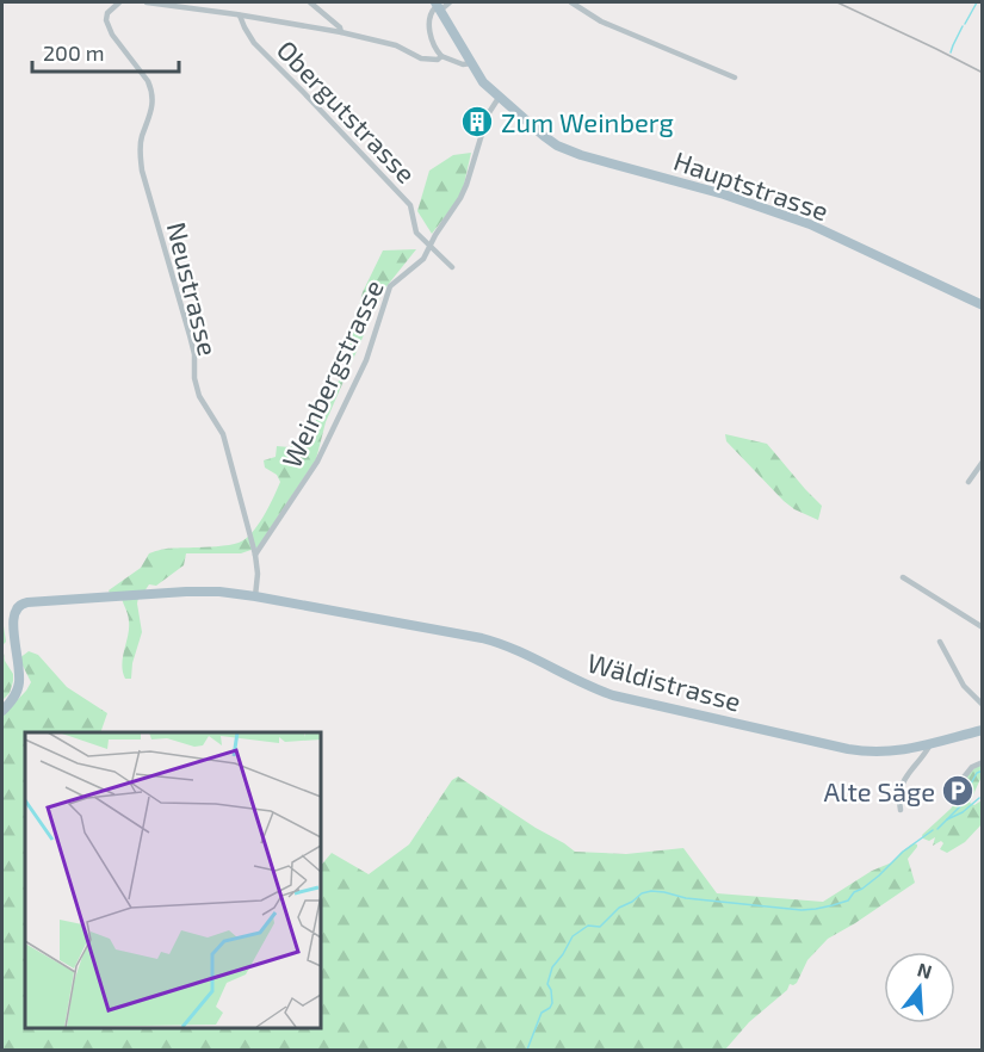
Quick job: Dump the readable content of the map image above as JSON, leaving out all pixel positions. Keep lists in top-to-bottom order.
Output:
{
  "streets": {
    "main road": ["Hauptstrasse", "Wäldistrasse"],
    "street": ["Obergutstrasse", "Neustrasse", "Weinbergstrasse"]
  },
  "crossings": [
    ["Obergutstrasse", "Weinbergstrasse"],
    ["Hauptstrasse", "Weinbergstrasse"],
    ["Neustrasse", "Weinbergstrasse"],
    ["Neustrasse", "Wäldistrasse"]
  ],
  "places": {
    "building": ["Zum Weinberg"],
    "parking": ["Alte Säge"]
  },
  "scale_bar": "200 m",
  "north": "top"
}
